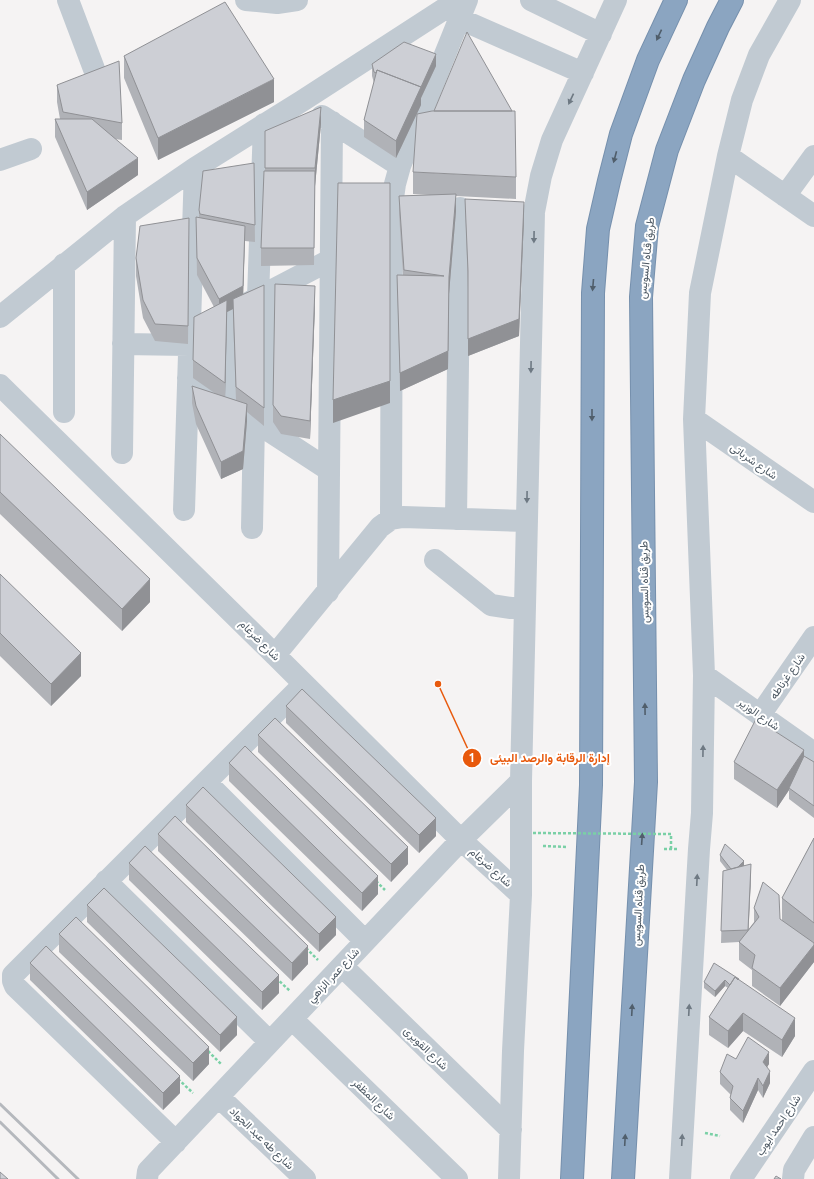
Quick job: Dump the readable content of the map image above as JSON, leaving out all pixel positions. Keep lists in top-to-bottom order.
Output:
{
  "streets": {
    "highway": ["طريق قناه السويس"],
    "street": [
      "شارع شرباتى",
      "شارع ضرغام",
      "شارع غرناطه",
      "شارع الوزير",
      "شارع عمر الزاهي",
      "شارع القويرى",
      "شارع المظفر",
      "شارع احمد ايوب",
      "شارع طه عبد الجواد"
    ]
  },
  "crossings": [
    ["شارع ضرغام", "شارع عمر الزاهي"],
    ["شارع غرناطه", "شارع الوزير"],
    ["شارع عمر الزاهي", "شارع القويرى"],
    ["شارع عمر الزاهي", "شارع المظفر"],
    ["شارع عمر الزاهي", "شارع طه عبد الجواد"]
  ],
  "places": ["إدارة الرقابة والرصد البيئى"]
}
